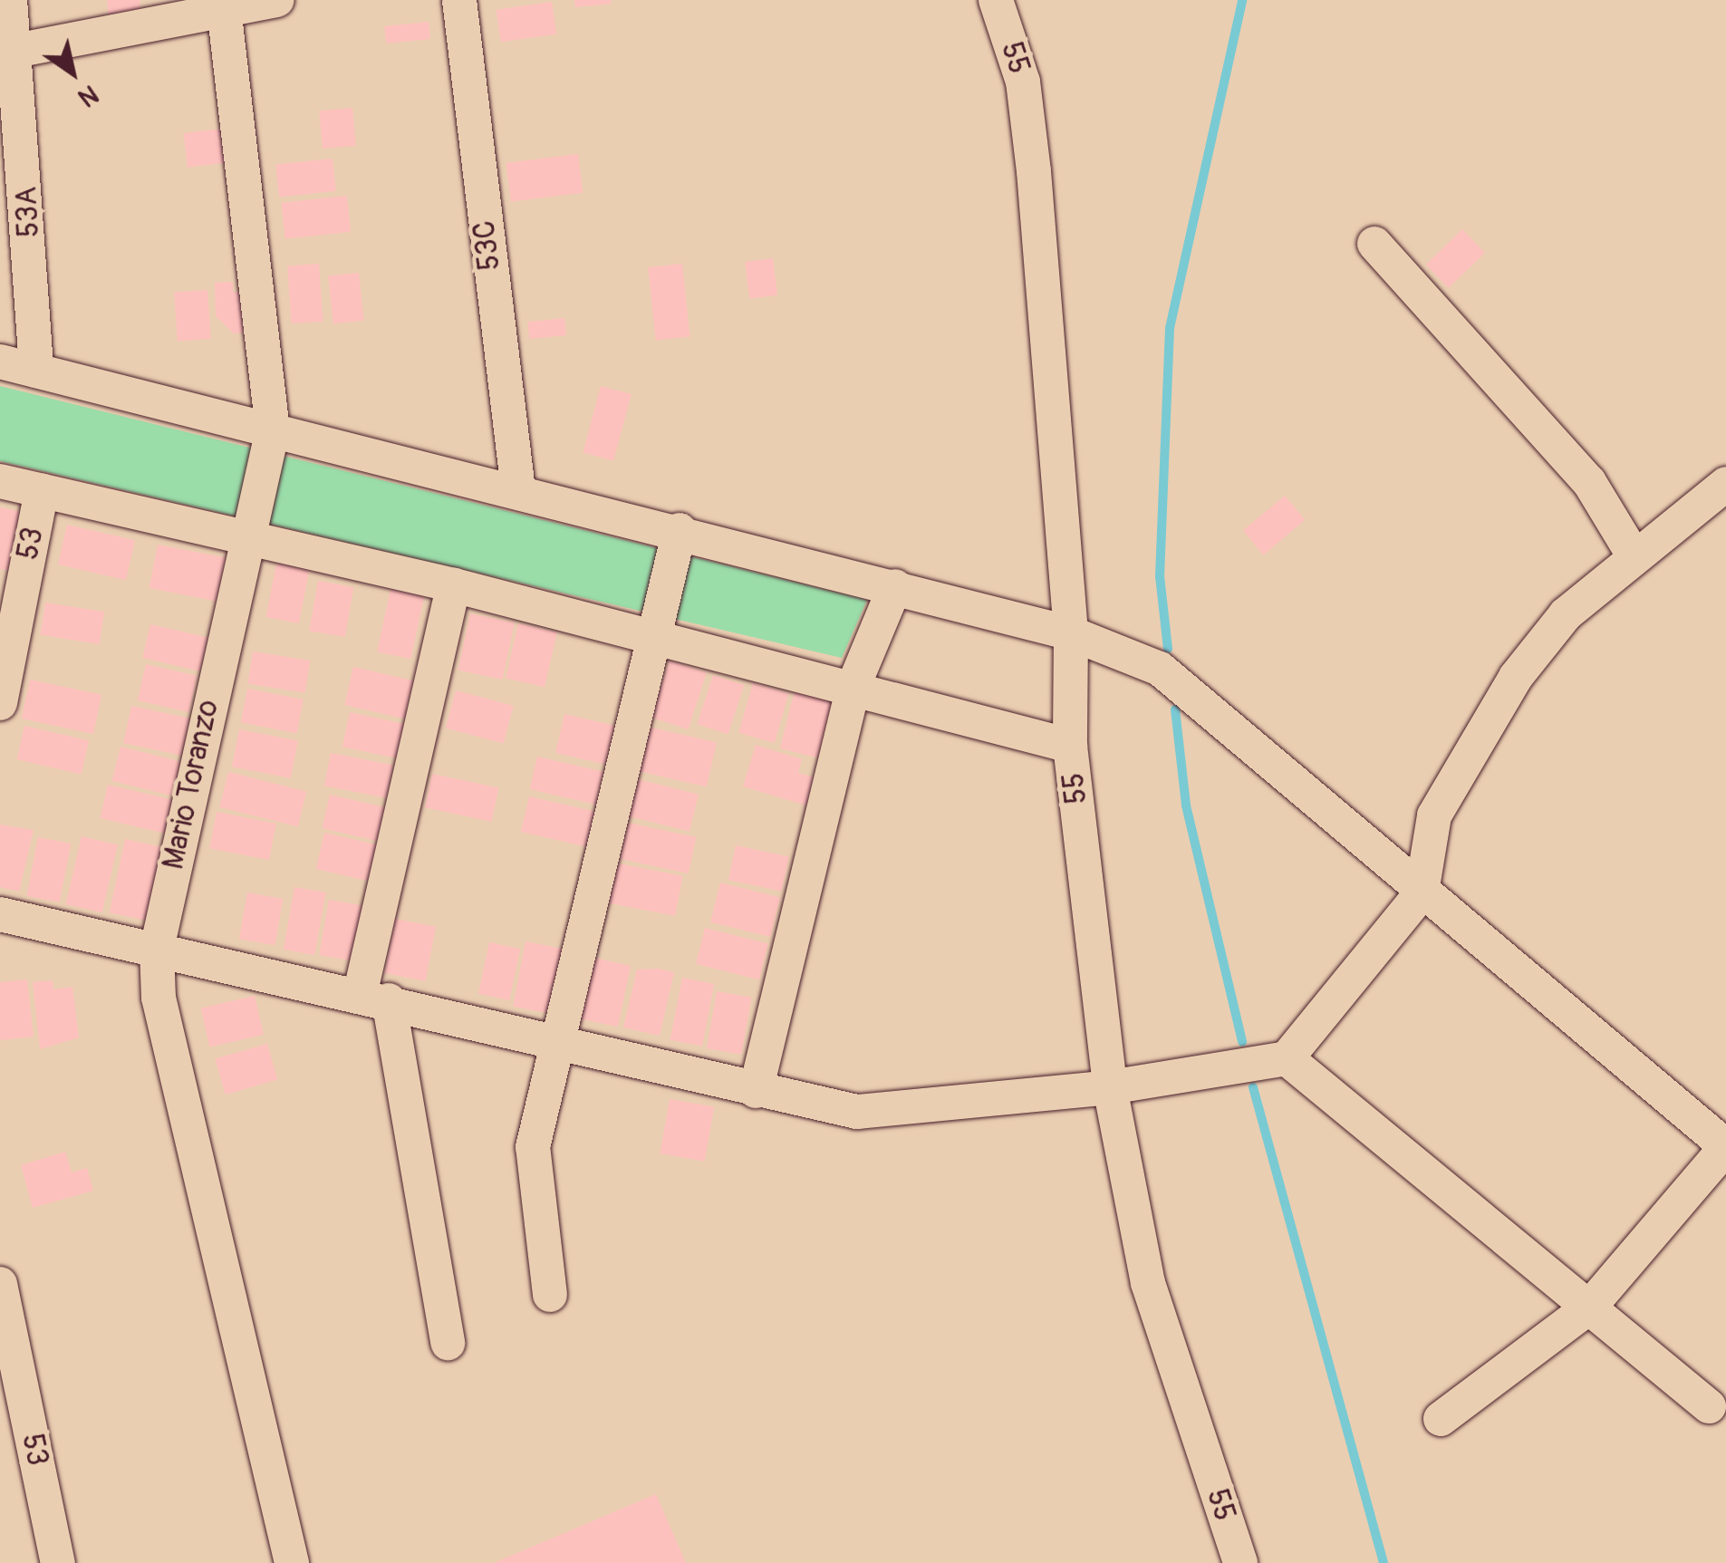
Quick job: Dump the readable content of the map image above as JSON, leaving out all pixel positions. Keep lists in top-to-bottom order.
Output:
{
  "streets": {
    "street": [
      "55",
      "53A",
      "53C",
      "53",
      "Mario Toranzo"
    ]
  },
  "north": "bottom right"
}
